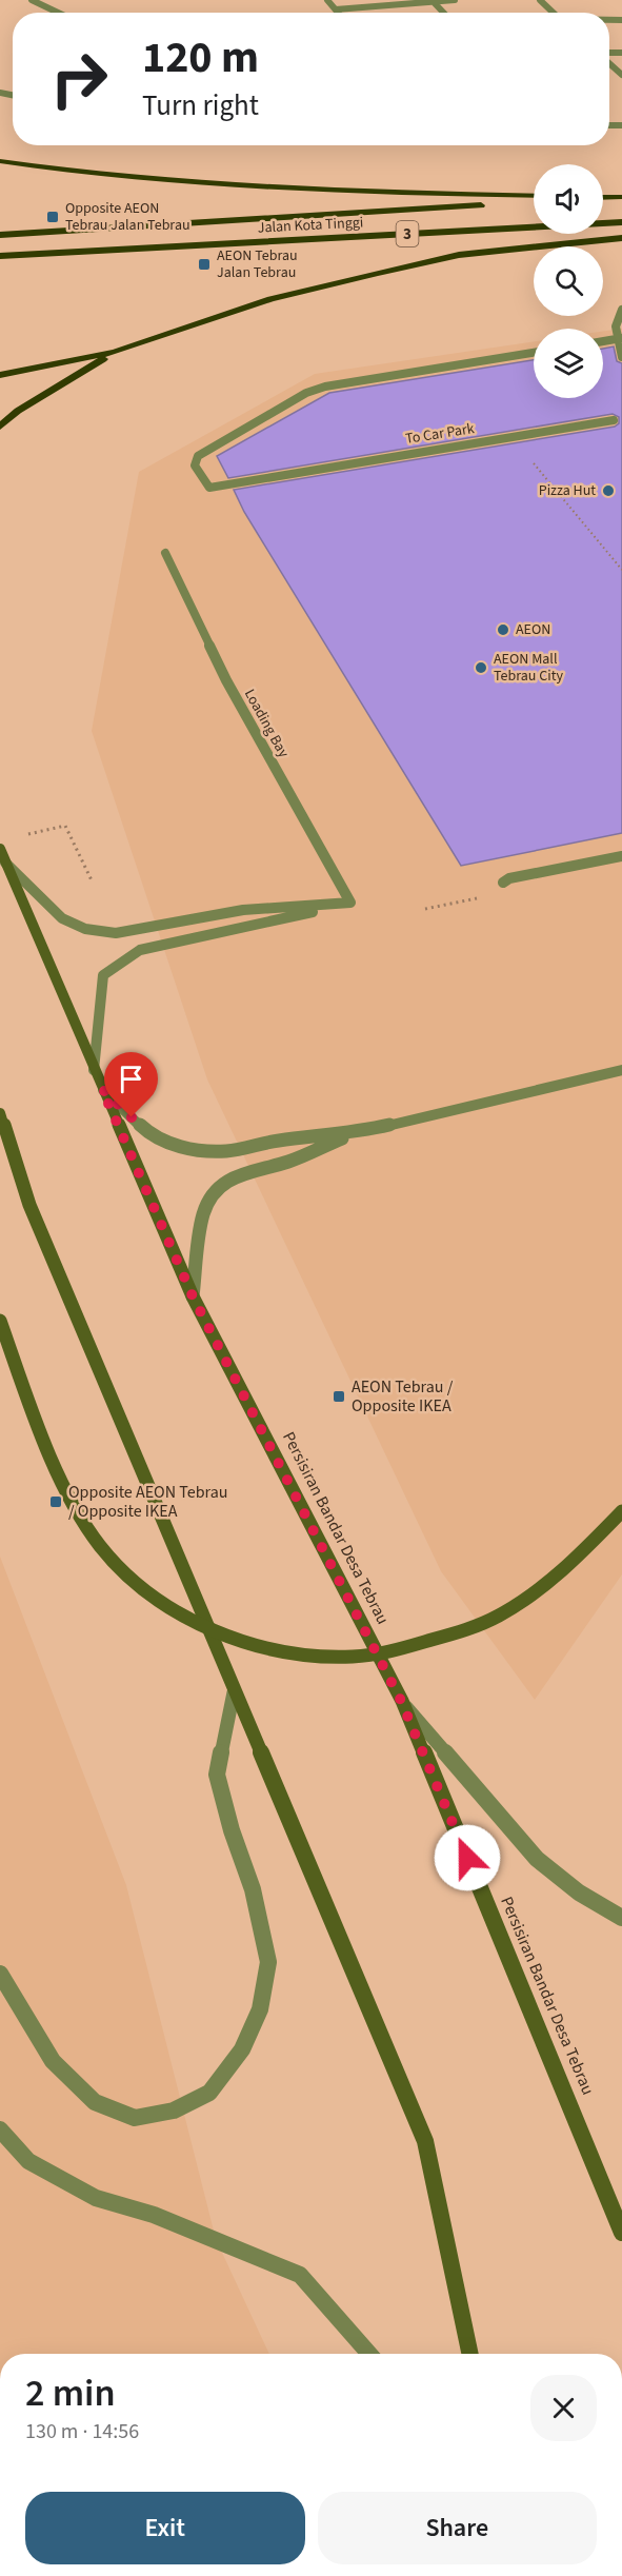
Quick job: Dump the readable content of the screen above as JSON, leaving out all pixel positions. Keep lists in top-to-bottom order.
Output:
{
  "streets": {
    "highway": ["Jalan Kota Tinggi", "3"],
    "main road": ["Persisiran Bandar Desa Tebrau"],
    "street": ["To Car Park", "Loading Bay"]
  },
  "places": {
    "transit": [
      "Opposite AEON Tebrau Jalan Tebrau",
      "AEON Tebrau Jalan Tebrau",
      "AEON Tebrau / Opposite IKEA",
      "Opposite AEON Tebrau / Opposite IKEA"
    ],
    "other": ["Pizza Hut", "AEON", "AEON Mall Tebrau City"]
  },
  "page": {
    "turn": ["120 m", "Turn right"],
    "heading": ["2 min", "130 m · 14:56"],
    "buttons": ["Exit", "Share"]
  }
}
